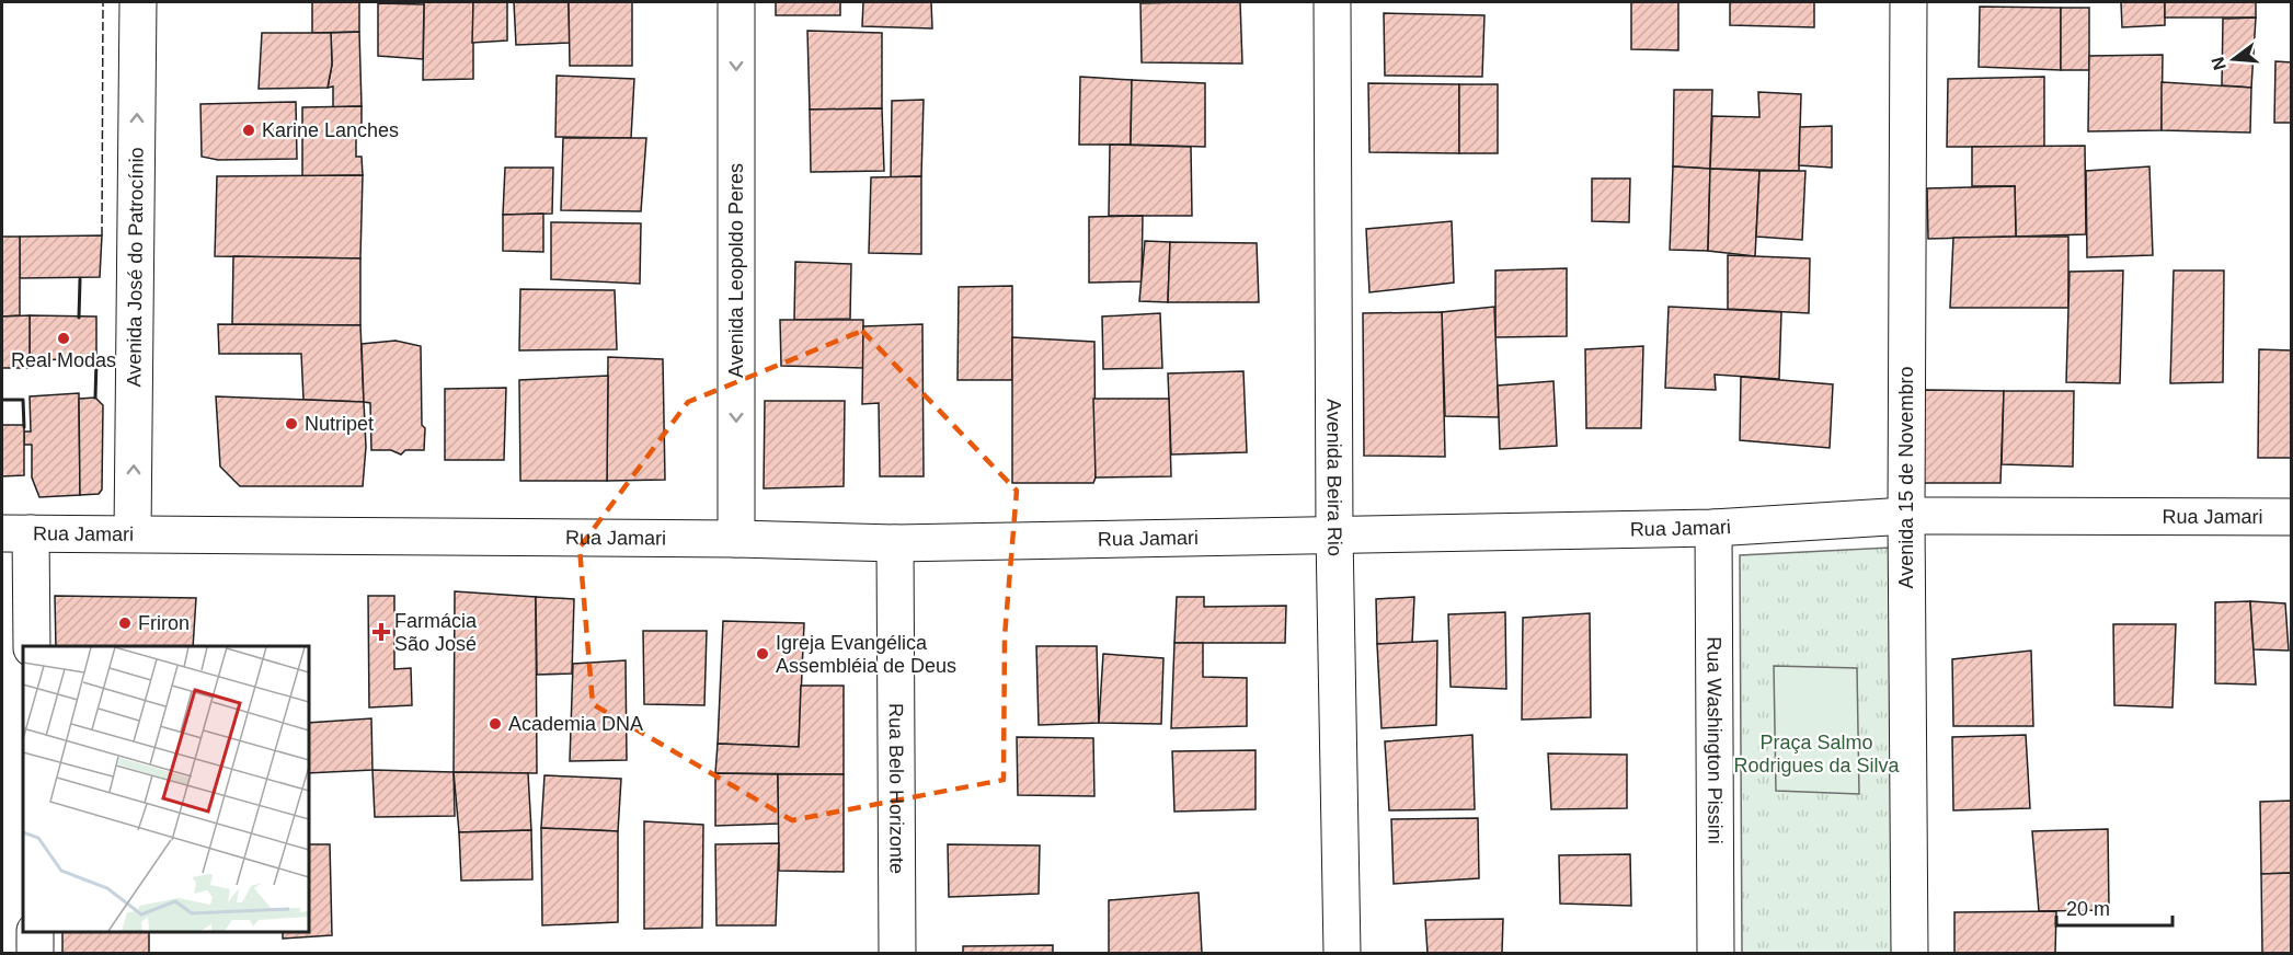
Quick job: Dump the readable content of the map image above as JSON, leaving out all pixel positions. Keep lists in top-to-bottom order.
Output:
{
  "streets": {
    "street": [
      "Avenida José do Patrocínio",
      "Avenida Leopoldo Peres",
      "Avenida Beira Rio",
      "Avenida 15 de Novembro",
      "Rua Jamari",
      "Rua Washington Pissini",
      "Rua Belo Horizonte"
    ]
  },
  "crossings": [
    ["Avenida José do Patrocínio", "Rua Jamari"],
    ["Avenida Leopoldo Peres", "Rua Jamari"],
    ["Avenida Beira Rio", "Rua Jamari"],
    ["Avenida 15 de Novembro", "Rua Jamari"],
    ["Rua Jamari", "Rua Washington Pissini"],
    ["Rua Jamari", "Rua Belo Horizonte"]
  ],
  "one_way": ["Avenida José do Patrocínio", "Avenida Leopoldo Peres"],
  "parks": ["Praça Salmo Rodrigues da Silva"],
  "places": {
    "other": [
      "Karine Lanches",
      "Real Modas",
      "Nutripet",
      "Friron",
      "Igreja Evangélica Assembléia de Deus",
      "Academia DNA"
    ],
    "health": ["Farmácia São José"]
  },
  "scale_bar": "20 m",
  "north": "left"
}
